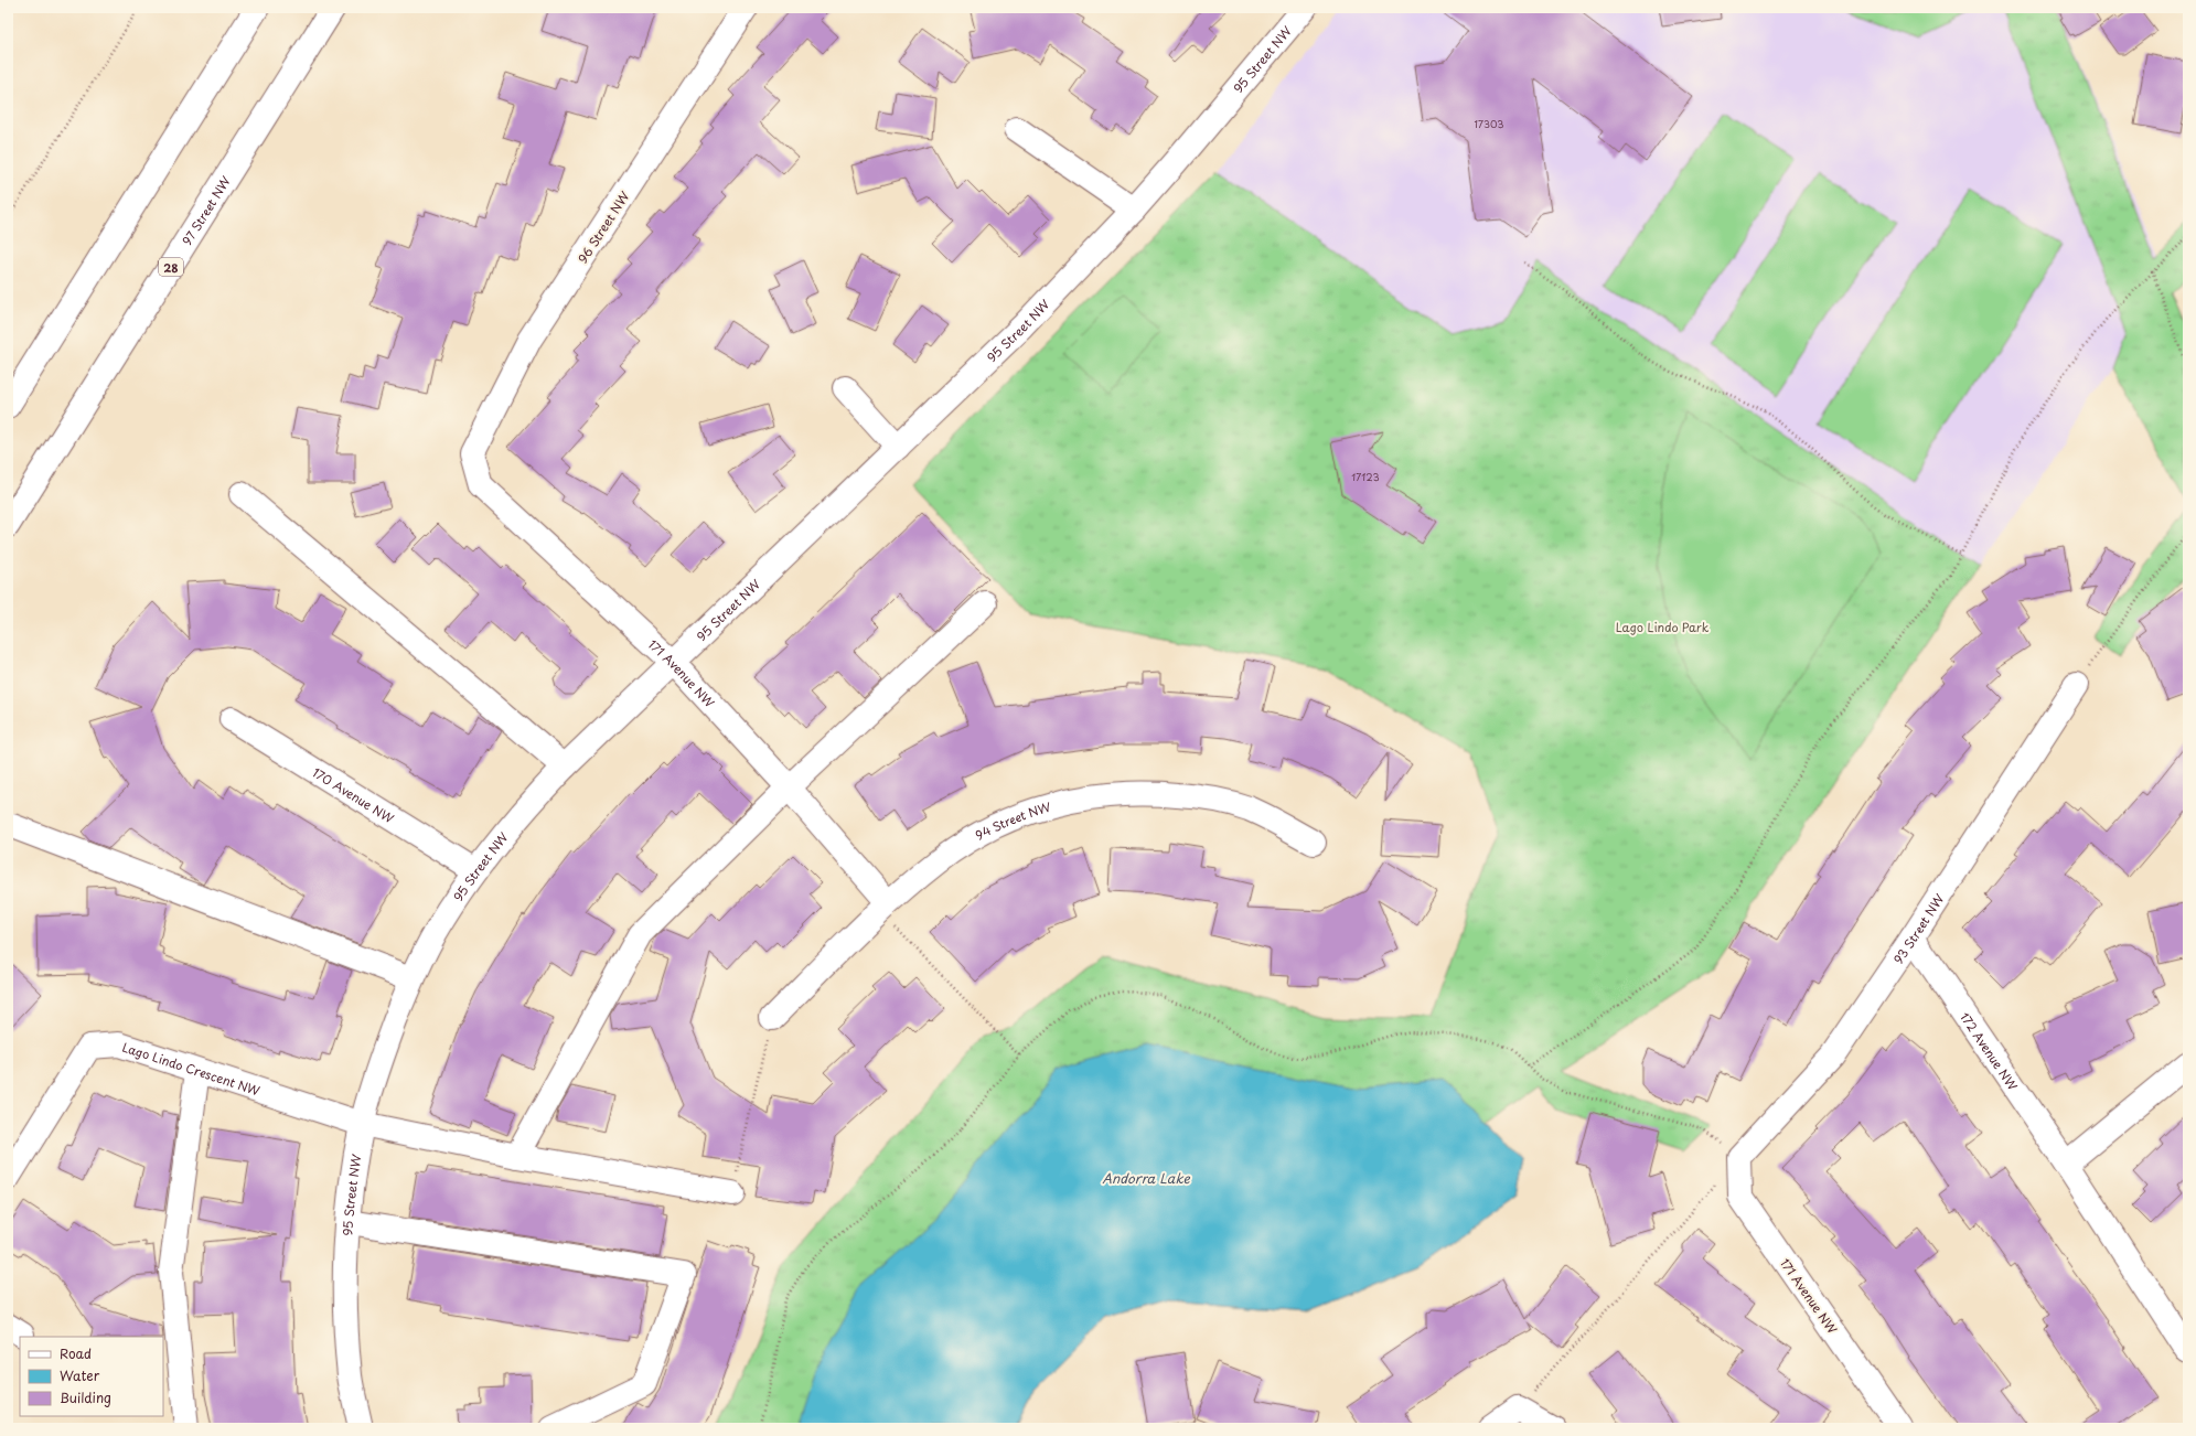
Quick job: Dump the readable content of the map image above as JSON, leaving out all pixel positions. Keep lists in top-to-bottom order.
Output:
{
  "streets": {
    "street": [
      "95 Street NW",
      "97 Street NW",
      "96 Street NW",
      "28",
      "171 Avenue NW",
      "170 Avenue NW",
      "94 Street NW",
      "93 Street NW",
      "172 Avenue NW",
      "Lago Lindo Crescent NW"
    ]
  },
  "crossings": [
    ["95 Street NW", "171 Avenue NW"],
    ["95 Street NW", "170 Avenue NW"],
    ["95 Street NW", "Lago Lindo Crescent NW"],
    ["96 Street NW", "171 Avenue NW"],
    ["171 Avenue NW", "94 Street NW"],
    ["171 Avenue NW", "93 Street NW"],
    ["93 Street NW", "172 Avenue NW"]
  ],
  "water": ["Andorra Lake"],
  "parks": ["Lago Lindo Park"],
  "house_numbers": ["17303", "17123"],
  "legend": ["Road", "Water", "Building"]
}
